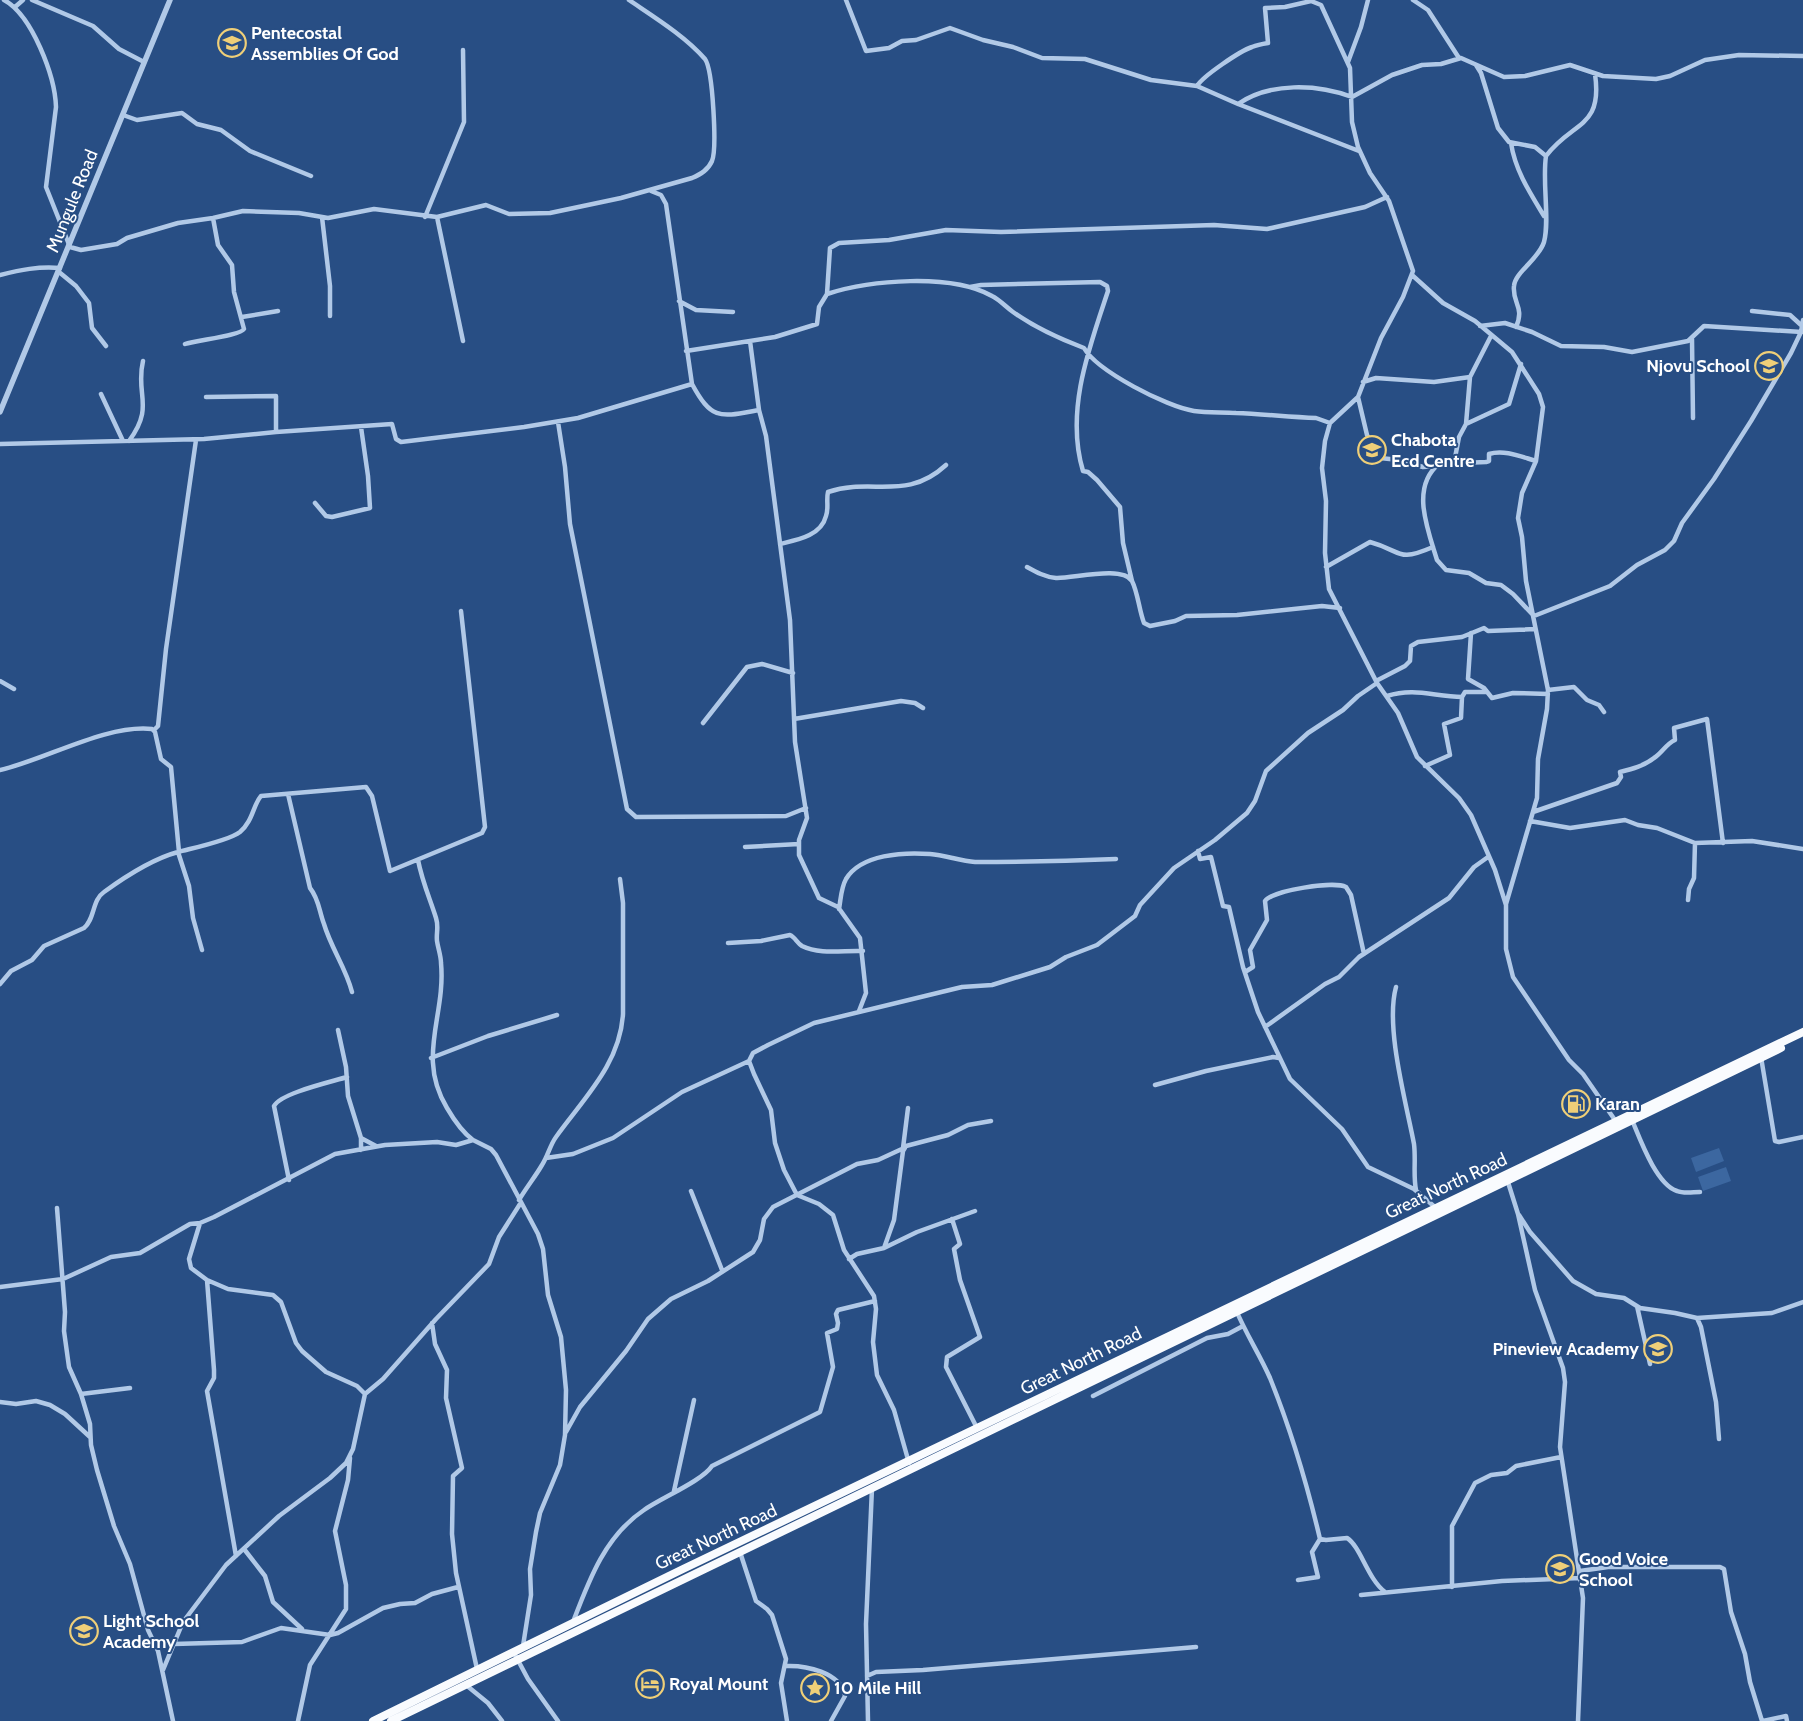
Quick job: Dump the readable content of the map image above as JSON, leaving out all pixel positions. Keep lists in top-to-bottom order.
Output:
{
  "streets": {
    "highway": ["Great North Road"],
    "street": ["Mungule Road"]
  },
  "places": {
    "school or university": [
      "Pentecostal Assemblies Of God",
      "Njovu School",
      "Chabota Ecd Centre",
      "Pineview Academy",
      "Good Voice School",
      "Light School Academy"
    ],
    "fuel station": ["Karan"],
    "hotel": ["Royal Mount"],
    "place": ["10 Mile Hill"]
  }
}
